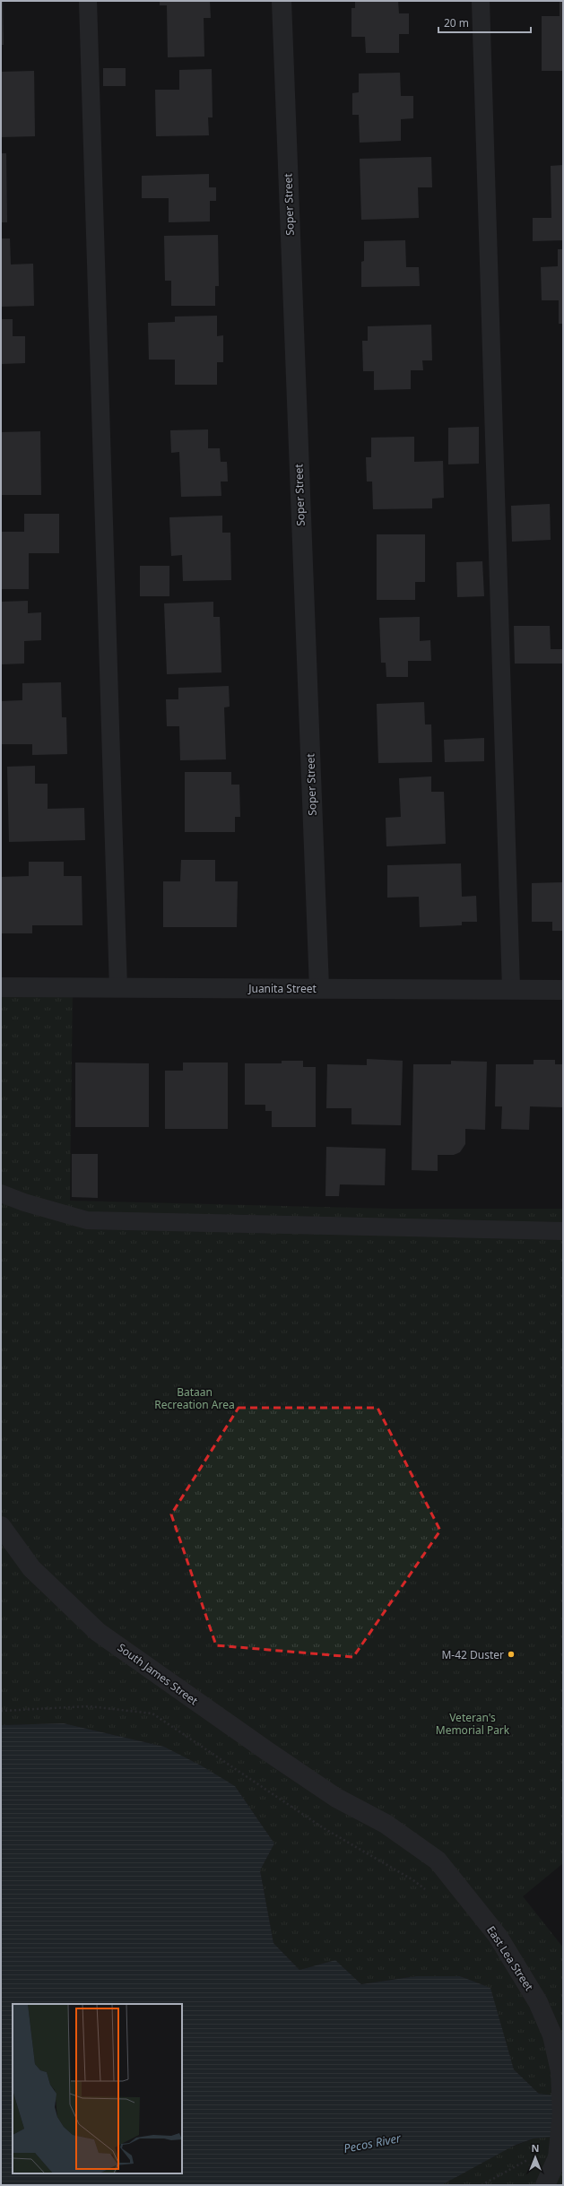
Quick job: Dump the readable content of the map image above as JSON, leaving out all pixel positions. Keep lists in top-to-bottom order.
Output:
{
  "streets": {
    "street": [
      "Soper Street",
      "Juanita Street",
      "South James Street",
      "East Lea Street"
    ]
  },
  "crossings": [
    ["Soper Street", "Juanita Street"],
    ["South James Street", "East Lea Street"]
  ],
  "water": ["Pecos River"],
  "parks": ["Bataan Recreation Area", "Veteran's Memorial Park"],
  "places": ["M-42 Duster"],
  "scale_bar": "20 m",
  "north": "top"
}
